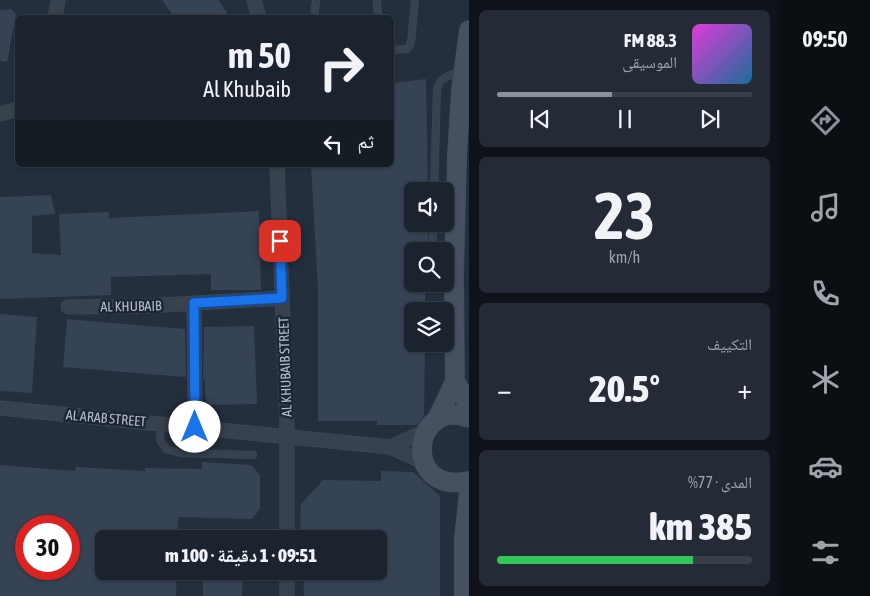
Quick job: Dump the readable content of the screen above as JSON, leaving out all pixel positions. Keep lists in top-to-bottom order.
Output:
{
  "streets": {
    "street": ["AL KHUBAIB", "AL KHUBAIB STREET", "AL ARAB STREET"]
  },
  "crossings": [
    ["AL KHUBAIB", "AL KHUBAIB STREET"],
    ["AL KHUBAIB STREET", "AL ARAB STREET"]
  ],
  "page": {
    "tabs": "09:50",
    "turn": ["50 m", "Al Khubaib"],
    "song": ["88.3 FM", "الموسيقى"],
    "then": "ثم",
    "tile": [
      ["23", "km/h"],
      "التكييف",
      ["المدى · 77%", "385 km"]
    ],
    "heat": ["−", "20.5°", "+"],
    "limit": "30",
    "trip": "09:51 · 1 دقيقة · 100 m"
  }
}
